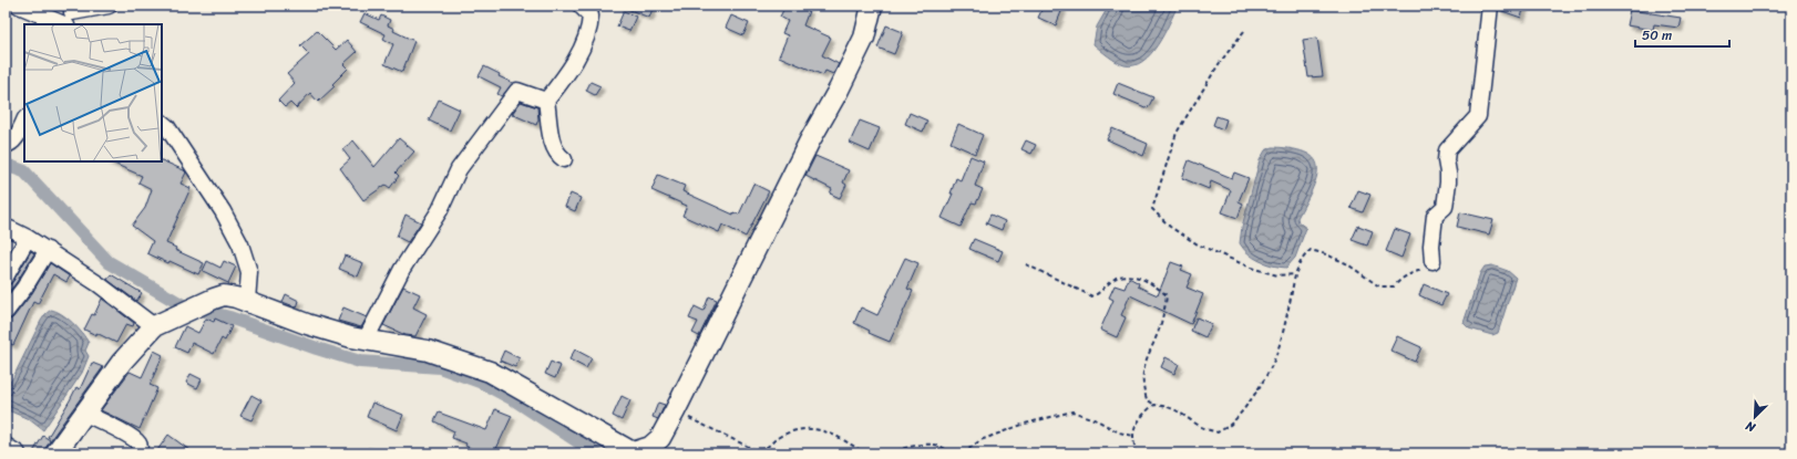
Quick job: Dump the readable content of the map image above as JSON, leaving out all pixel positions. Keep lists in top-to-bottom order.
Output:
{
  "scale_bar": "50 m",
  "north": "bottom left"
}
